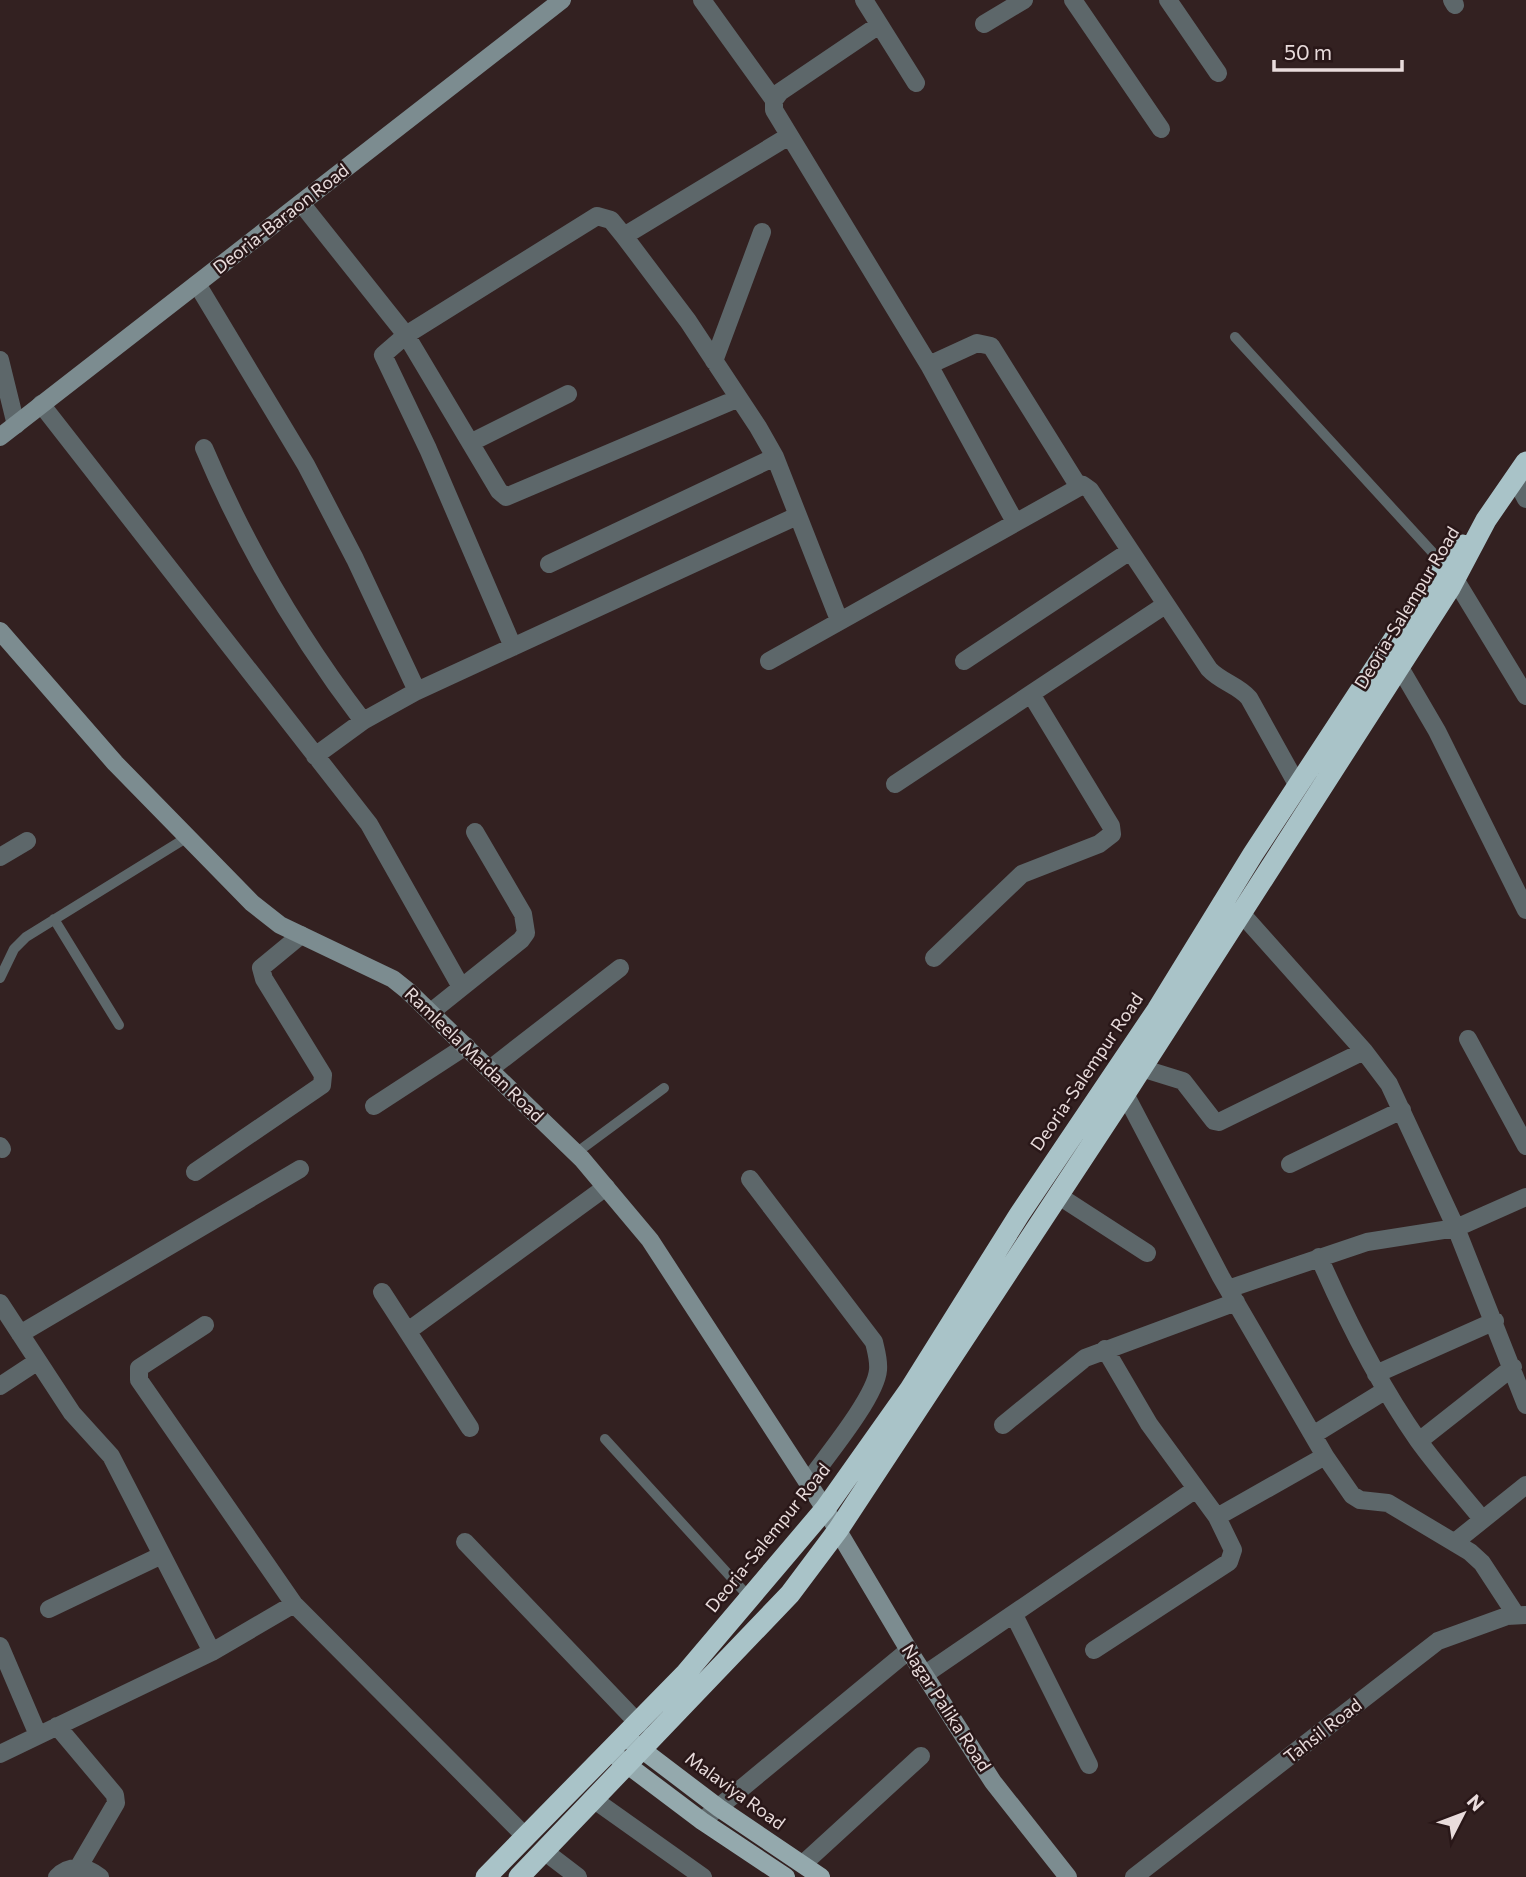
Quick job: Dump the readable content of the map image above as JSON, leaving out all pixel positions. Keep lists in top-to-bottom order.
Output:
{
  "streets": {
    "highway": ["Deoria-Salempur Road"],
    "main road": ["Malaviya Road"],
    "street": [
      "Deoria-Baraon Road",
      "Ramleela Maidan Road",
      "Nagar Palika Road",
      "Tahsil Road"
    ]
  },
  "crossings": [
    ["Deoria-Salempur Road", "Ramleela Maidan Road"],
    ["Deoria-Salempur Road", "Nagar Palika Road"],
    ["Deoria-Salempur Road", "Malaviya Road"],
    ["Ramleela Maidan Road", "Nagar Palika Road"]
  ],
  "scale_bar": "50 m",
  "north": "top right"
}
